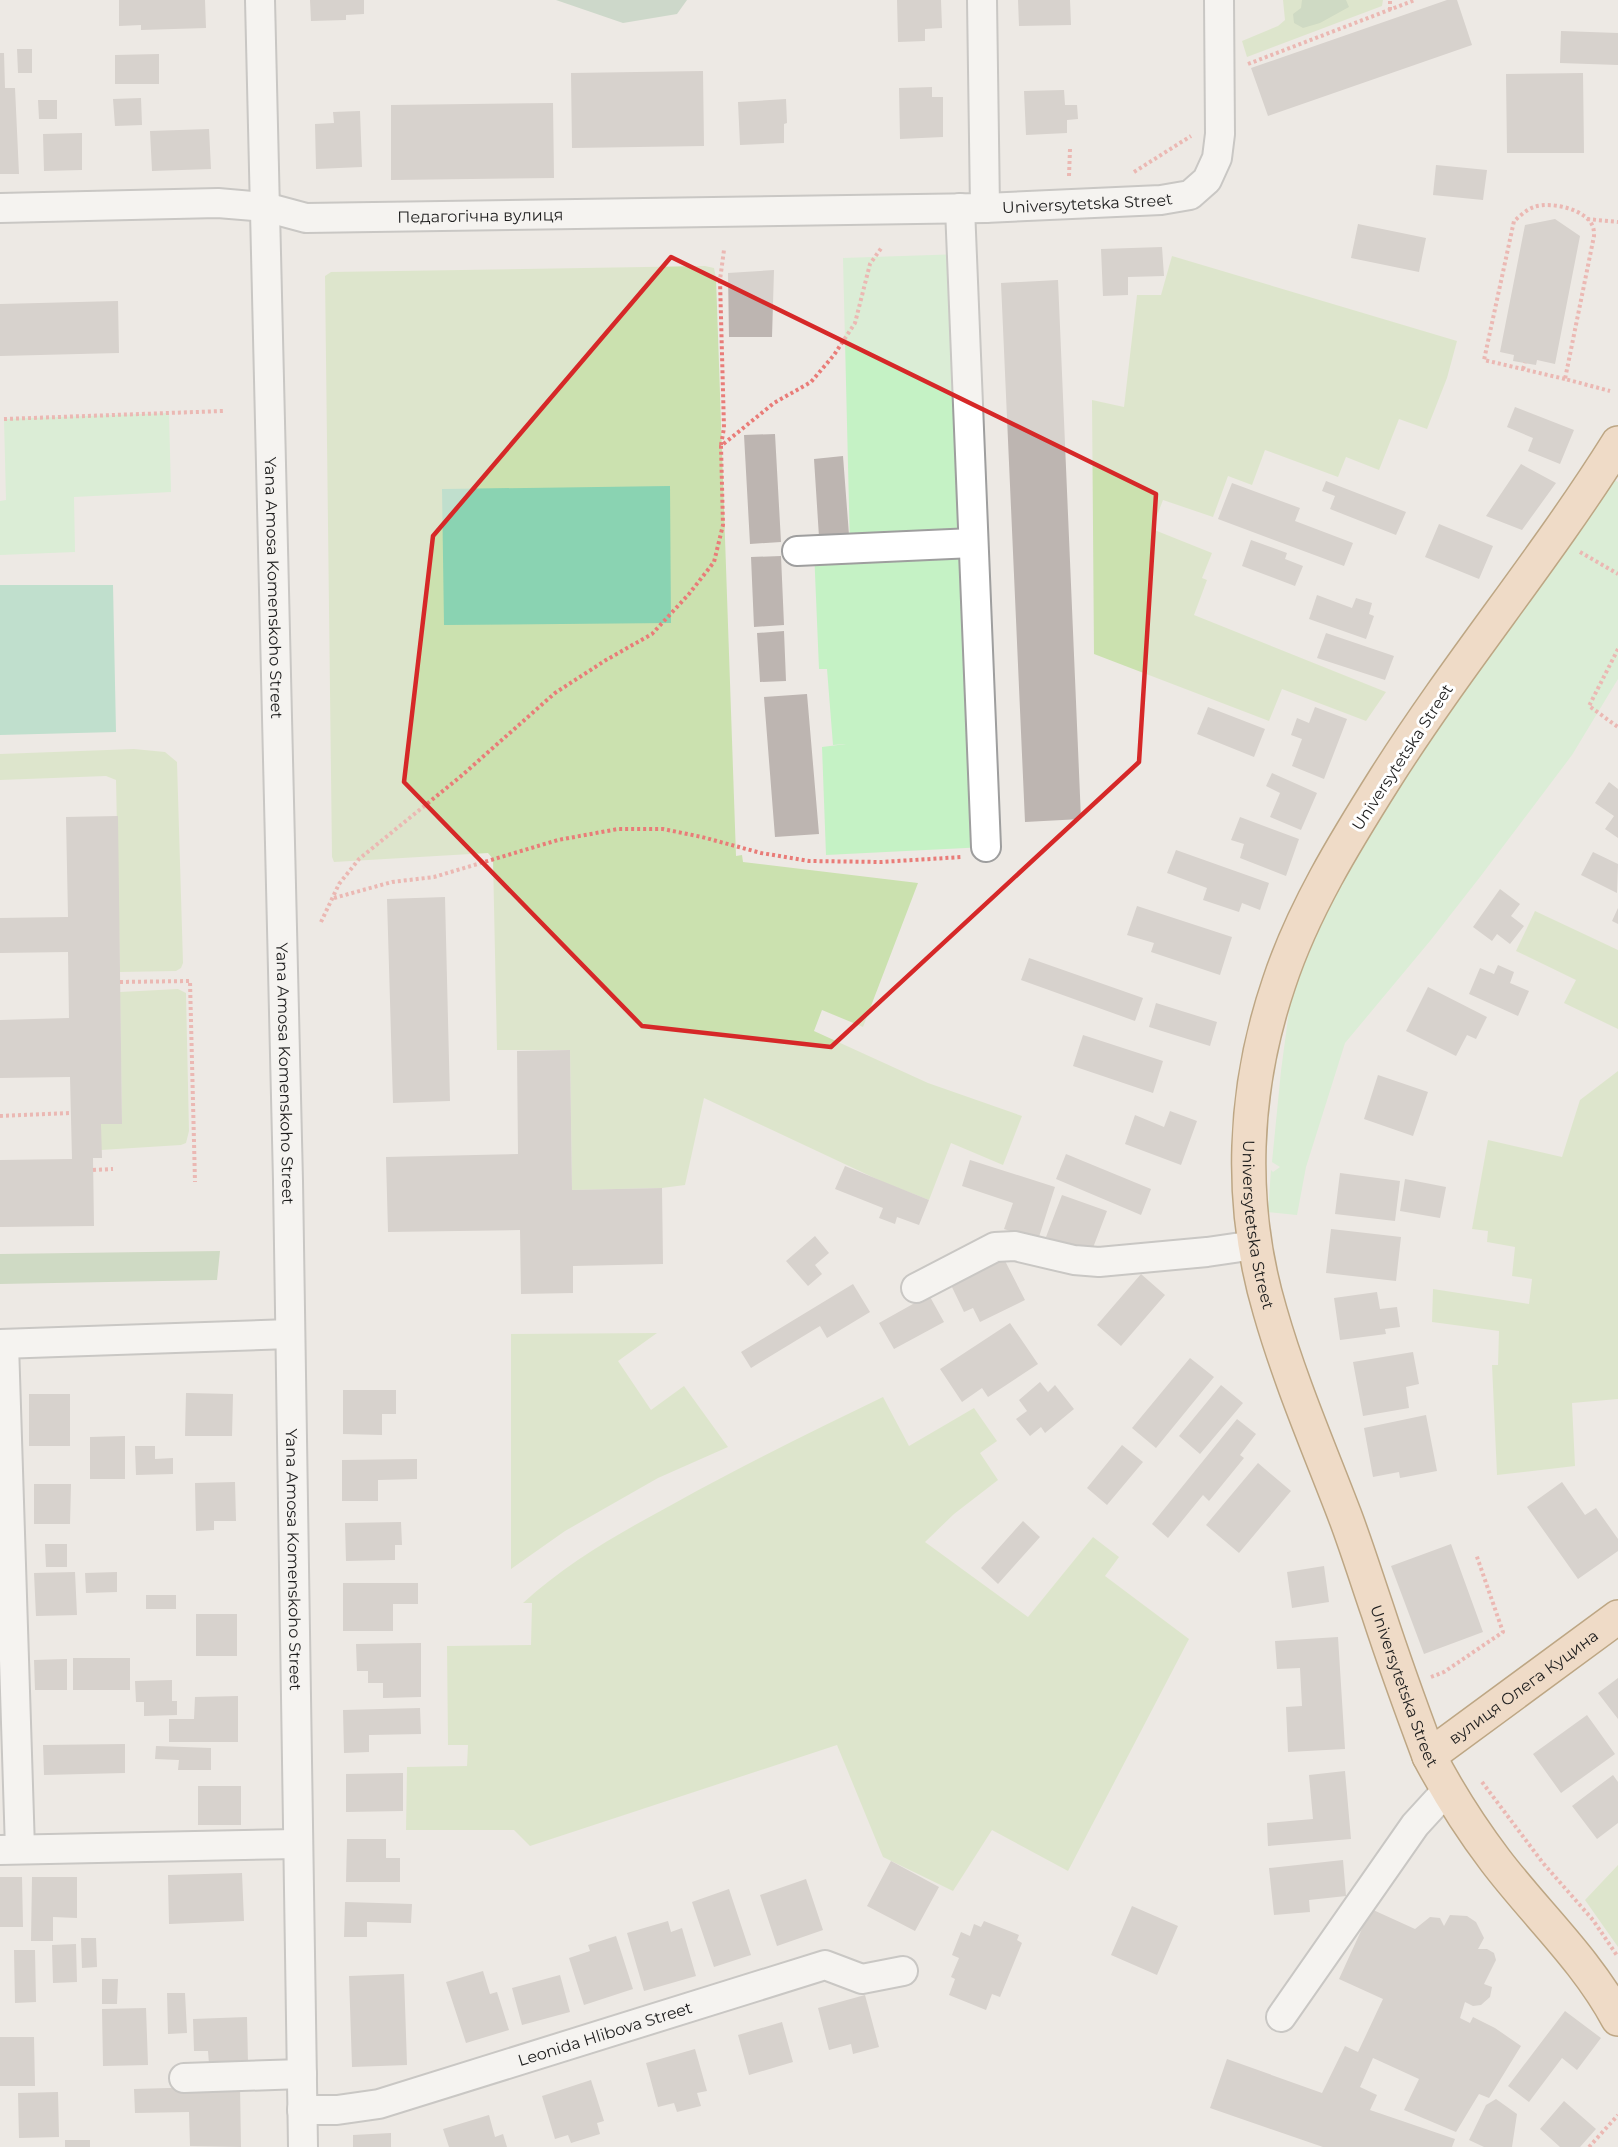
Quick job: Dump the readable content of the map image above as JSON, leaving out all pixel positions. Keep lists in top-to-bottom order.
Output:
{
  "streets": {
    "main road": ["Universytetska Street", "вулиця Олега Куцина"],
    "street": ["Педагогічна вулиця", "Yana Amosa Komenskoho Street", "Leonida Hlibova Street"]
  },
  "crossings": [
    ["Universytetska Street", "Педагогічна вулиця"],
    ["Universytetska Street", "вулиця Олега Куцина"],
    ["Педагогічна вулиця", "Yana Amosa Komenskoho Street"],
    ["Yana Amosa Komenskoho Street", "Leonida Hlibova Street"]
  ]
}
